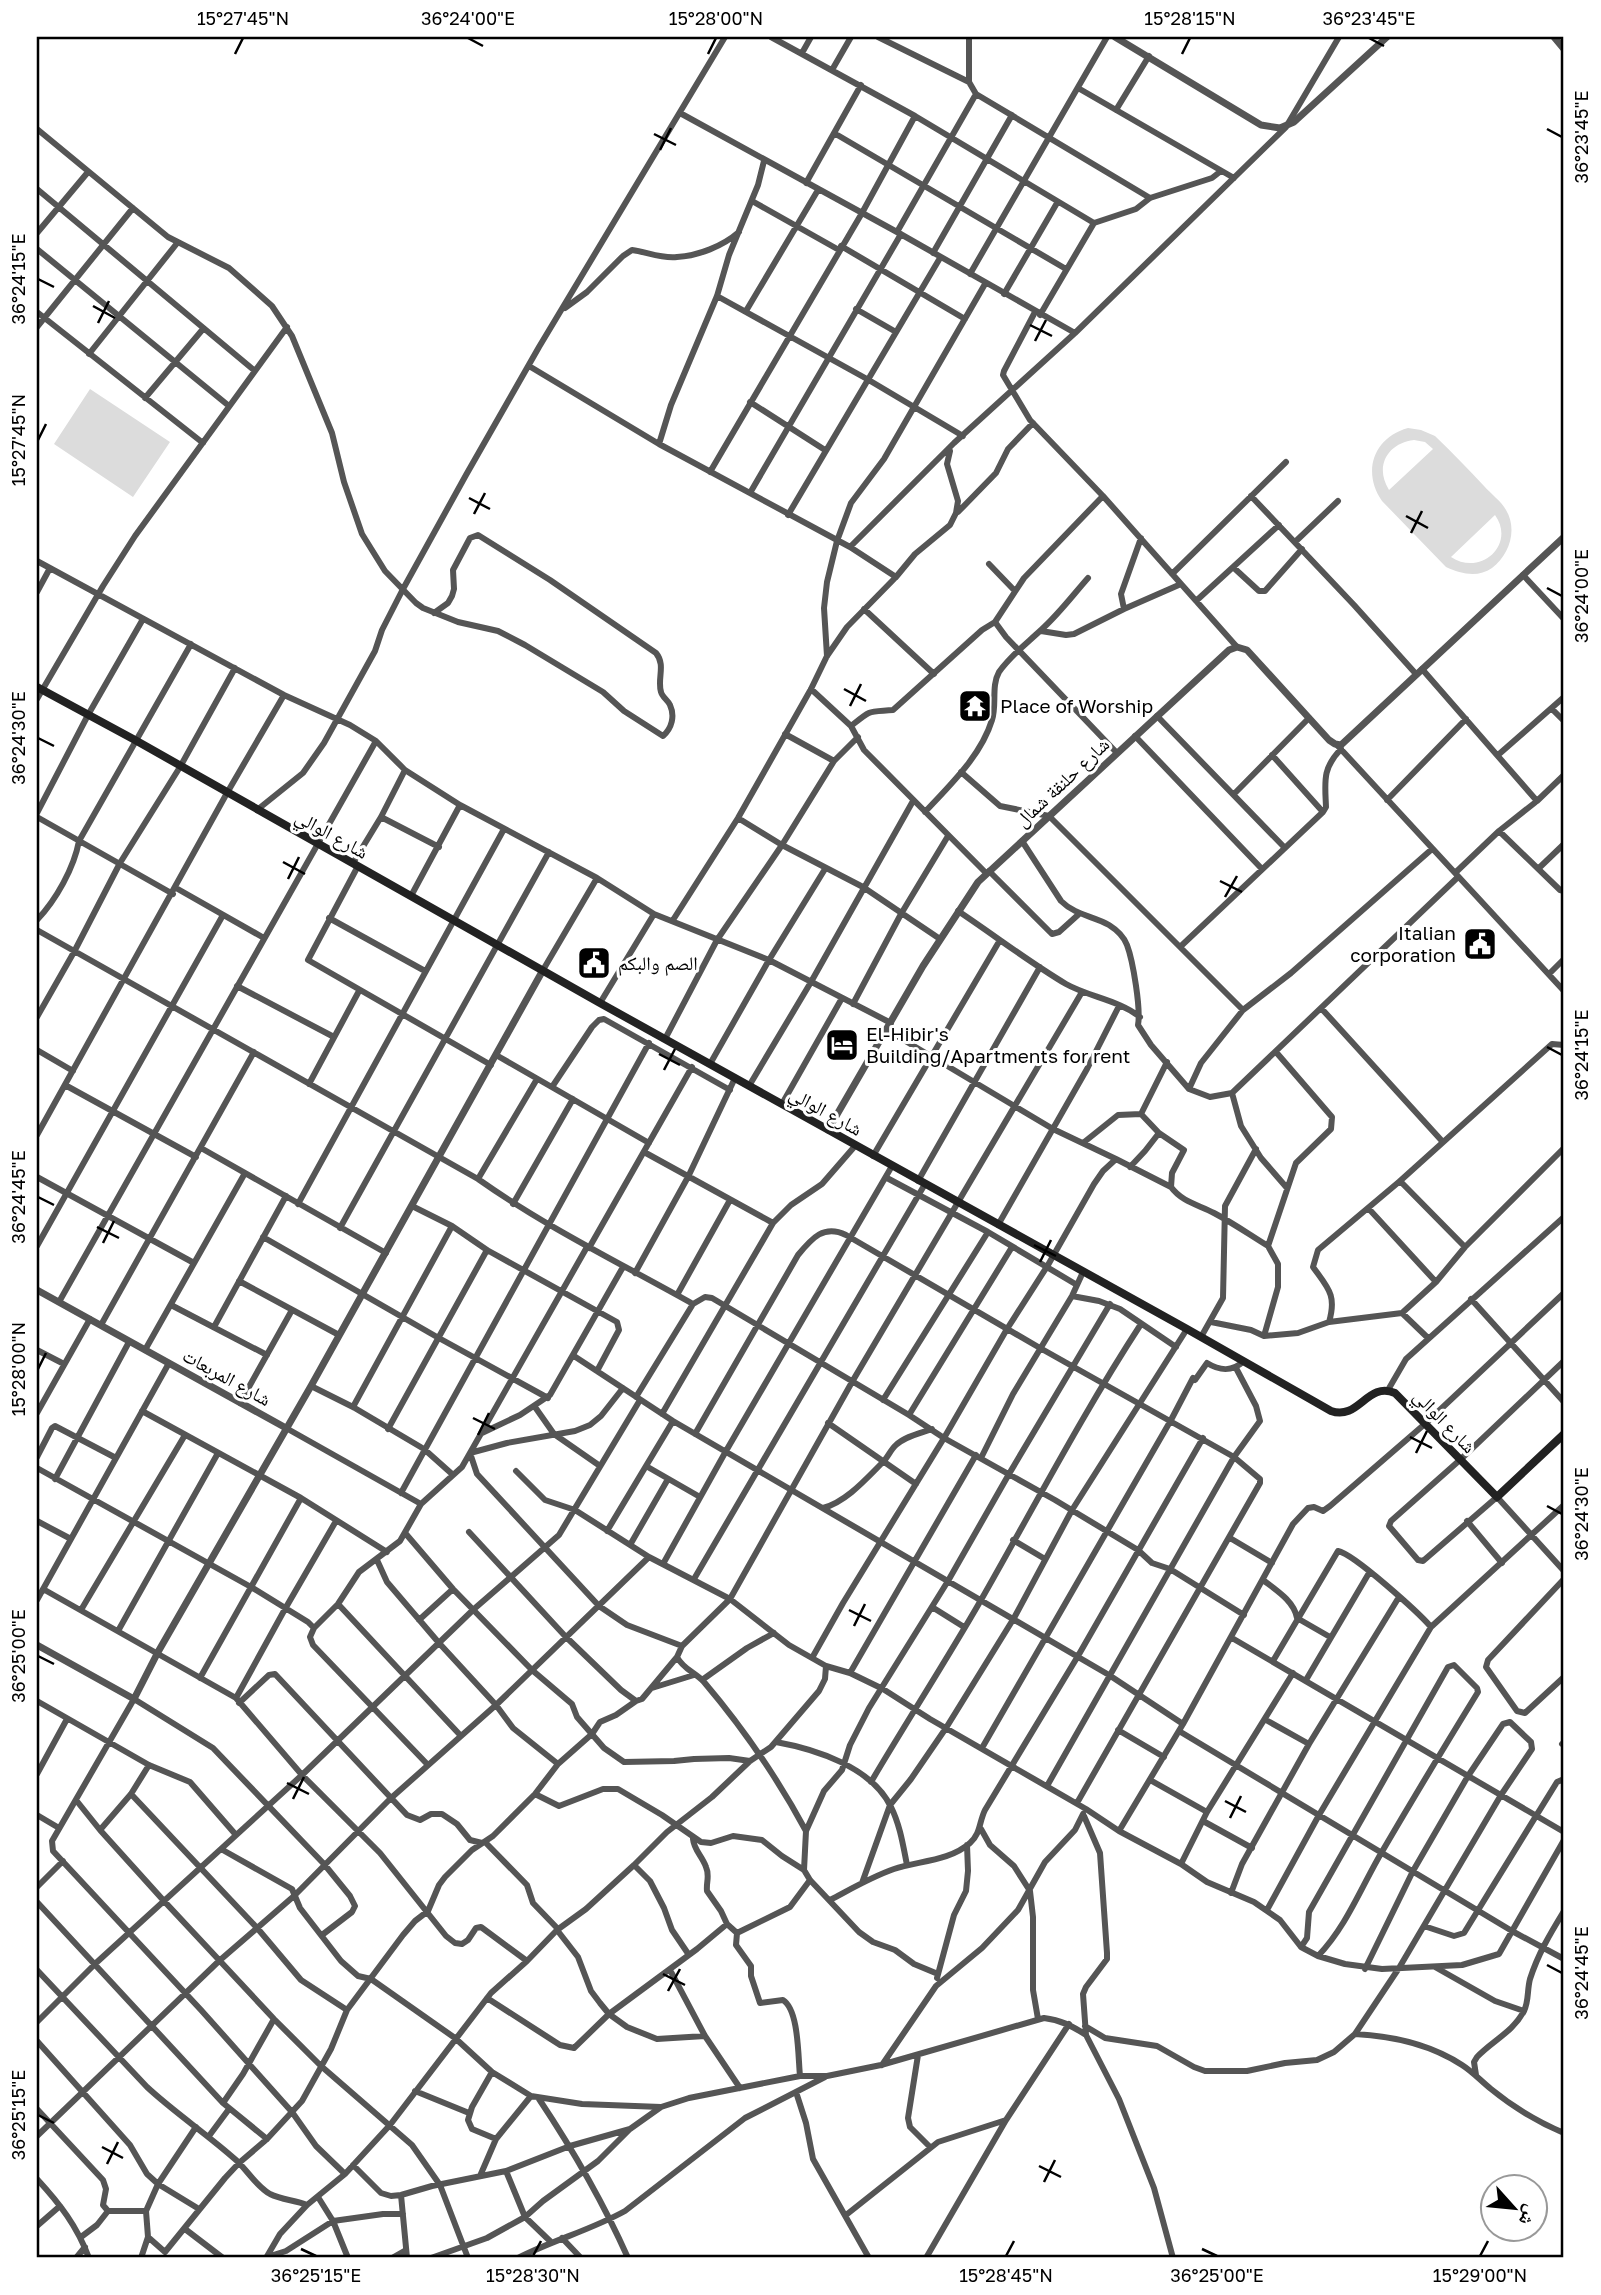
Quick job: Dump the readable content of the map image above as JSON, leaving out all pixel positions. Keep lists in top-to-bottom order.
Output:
{
  "streets": {
    "main road": ["شارع الوالي"],
    "street": ["شارع حلنقة شمال", "شارع المربعات"]
  },
  "crossings": [
    ["شارع حلنقة شمال", "شارع الوالي"]
  ],
  "places": {
    "temple": ["Place of Worship"],
    "public building": ["Italian corporation", "الصم والبكم"],
    "hotel": ["El-Hibir's Building/Apartments for rent"]
  },
  "north": "bottom right",
  "coordinates": [
    "15°27'45\"N",
    "36°24'00\"E",
    "15°28'00\"N",
    "15°28'15\"N",
    "36°23'45\"E",
    "36°24'15\"E",
    "36°24'30\"E",
    "36°24'45\"E",
    "36°25'00\"E",
    "36°25'15\"E",
    "15°28'30\"N",
    "15°28'45\"N",
    "15°29'00\"N"
  ]
}
